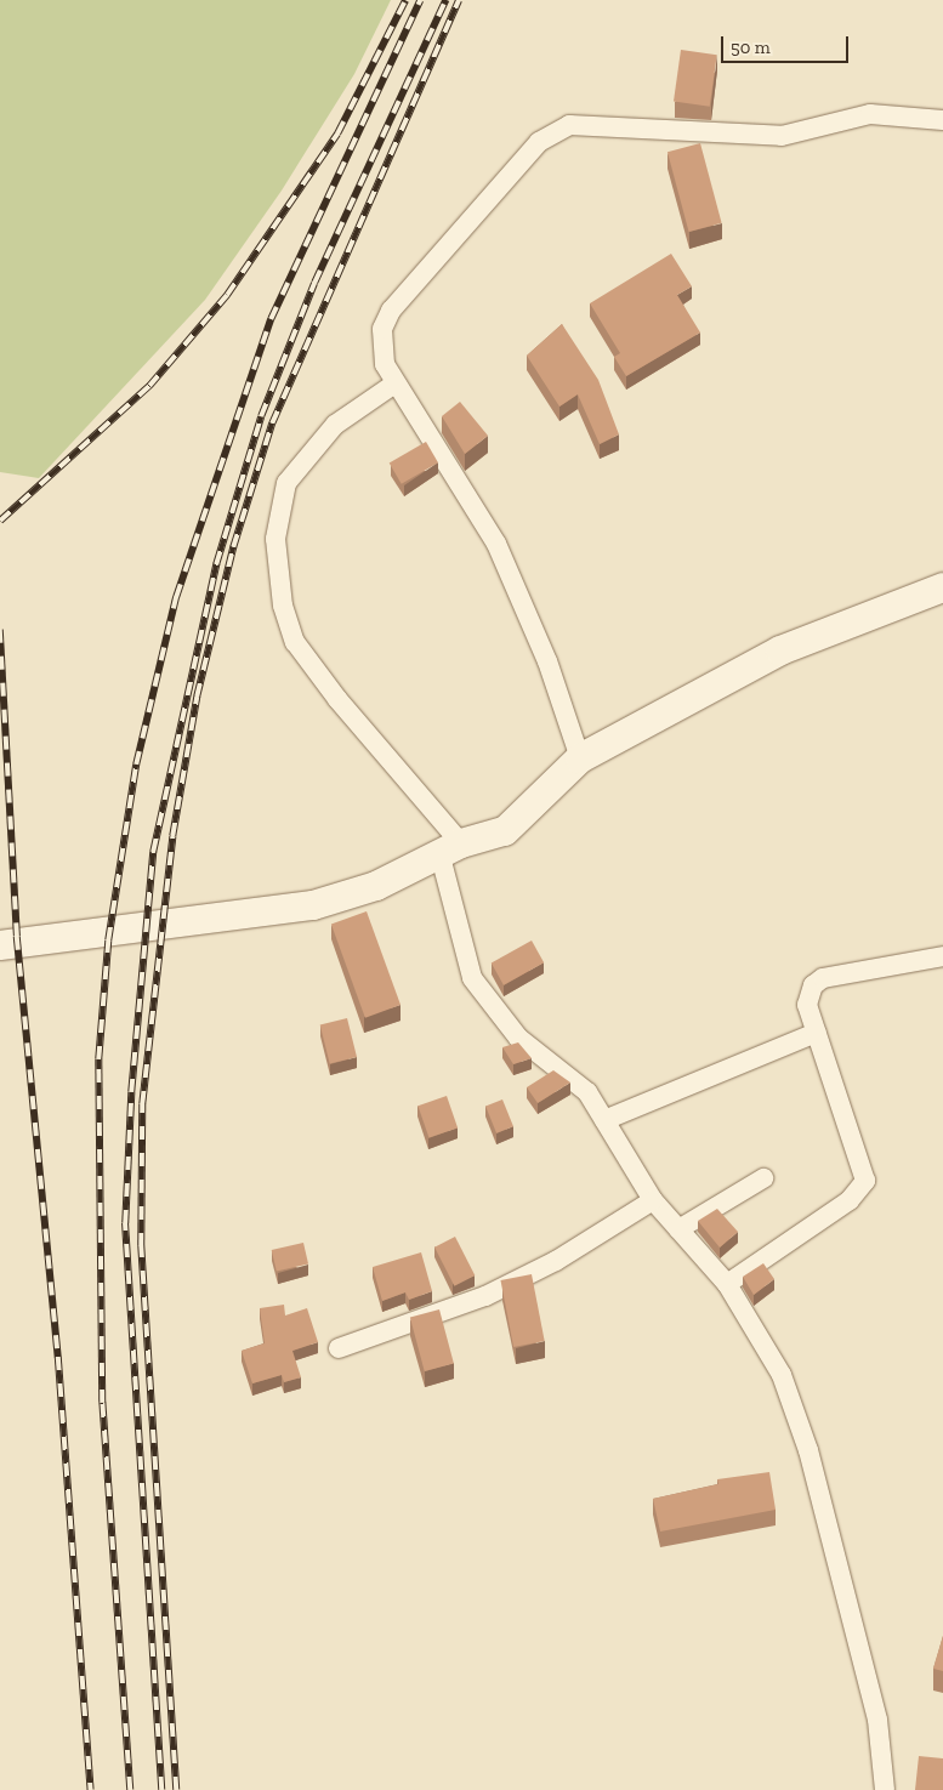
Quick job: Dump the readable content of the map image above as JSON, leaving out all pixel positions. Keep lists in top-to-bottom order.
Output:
{
  "scale_bar": "50 m"
}
